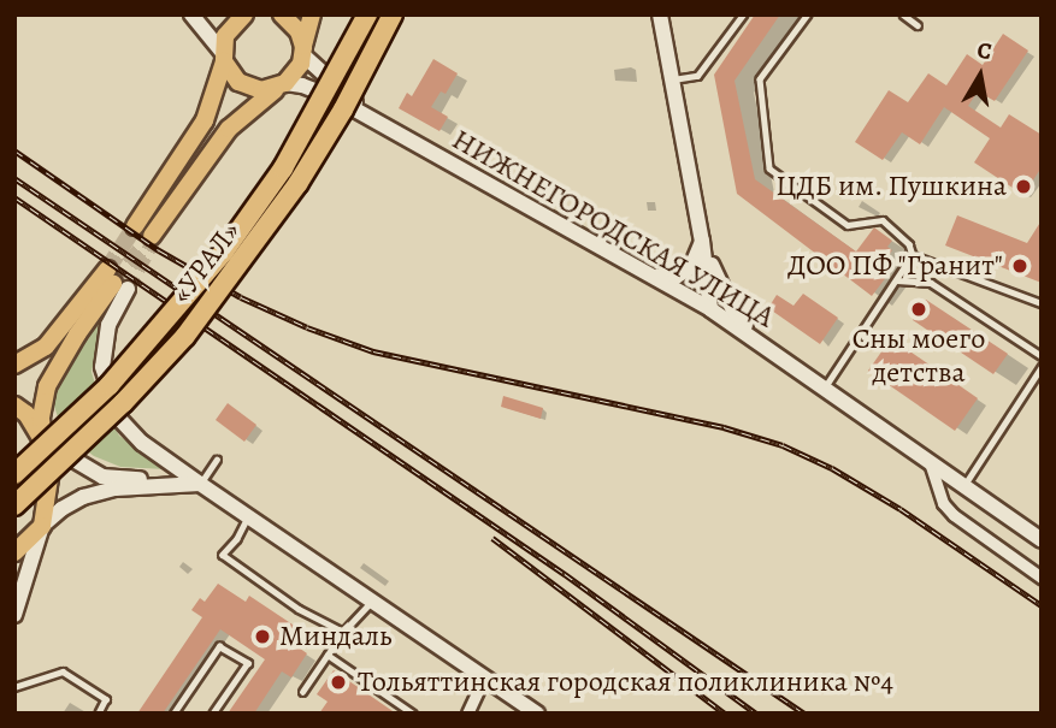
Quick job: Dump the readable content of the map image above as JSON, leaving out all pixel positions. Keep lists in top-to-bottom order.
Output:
{
  "streets": {
    "highway": ["«УРАЛ»"],
    "street": ["НИЖНЕГОРОДСКАЯ УЛИЦА"]
  },
  "places": [
    "ЦДБ им. Пушкина",
    "ДОО ПФ \"Гранит\"",
    "Сны моего детства",
    "Миндаль",
    "Тольяттинская городская поликлиника №4"
  ],
  "north": "top"
}
